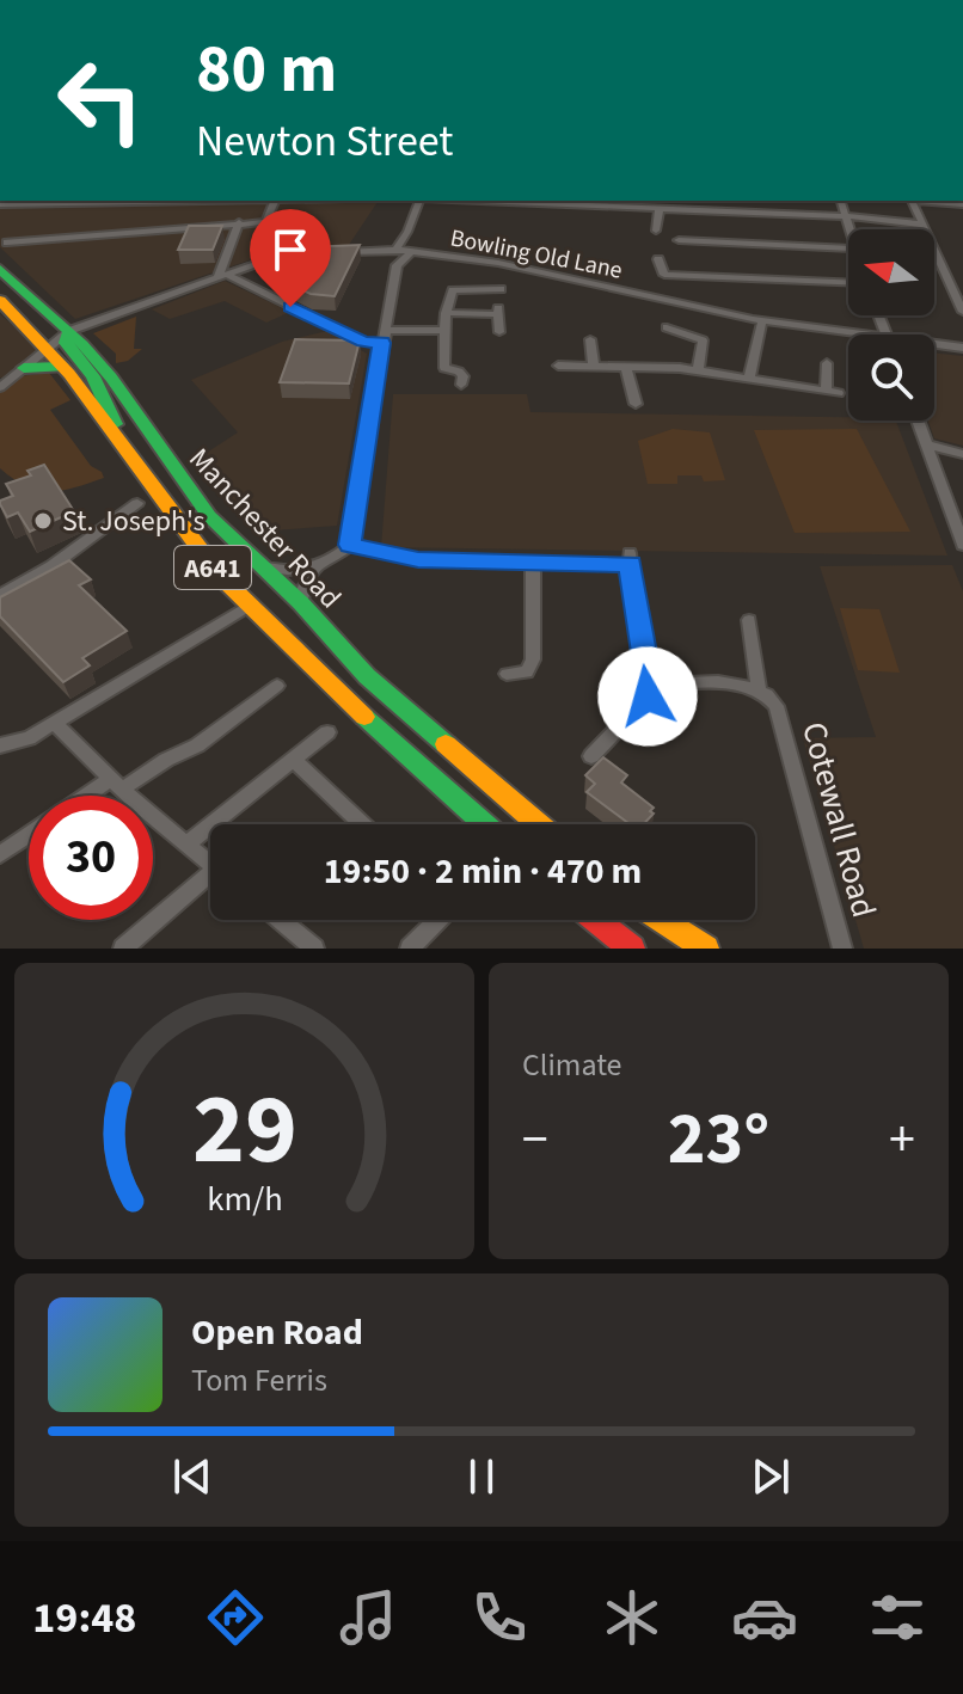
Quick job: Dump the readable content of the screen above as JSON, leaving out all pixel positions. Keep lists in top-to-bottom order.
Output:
{
  "streets": {
    "main road": ["Manchester Road", "A641"],
    "street": ["Bowling Old Lane", "Cotewall Road"]
  },
  "places": ["St. Joseph's"],
  "north": "left",
  "page": {
    "turn": ["80 m", "Newton Street"],
    "limit": "30",
    "trip": "19:50 · 2 min · 470 m",
    "tile": "Climate",
    "heat": ["−", "23°", "+"],
    "song": ["Open Road", "Tom Ferris"],
    "tabs": "19:48",
    "gauge": ["29", "km/h"]
  }
}
